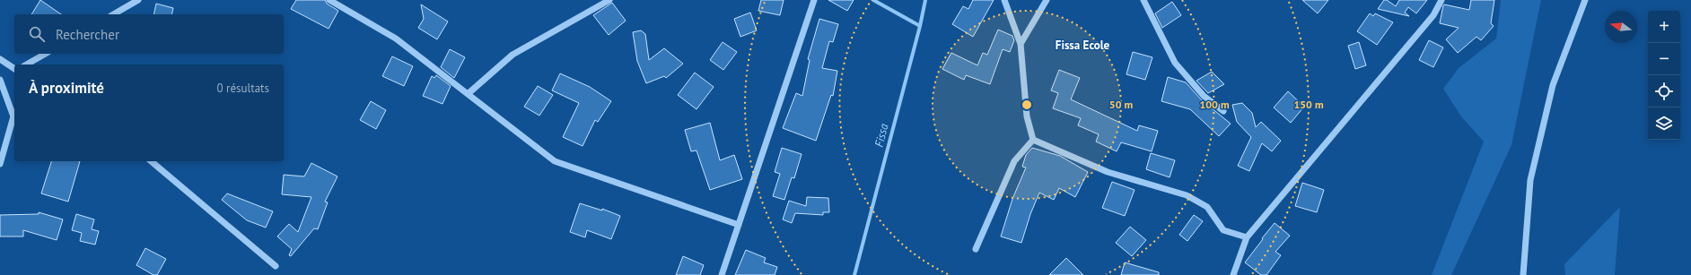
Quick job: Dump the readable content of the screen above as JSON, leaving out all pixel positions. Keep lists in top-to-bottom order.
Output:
{
  "districts": ["Fissa Ecole"],
  "water": ["Fissa"],
  "north": "left",
  "page": {
    "map_buttons": ["+", "−"],
    "search": "Rechercher",
    "heading": ["À proximité", "0 résultats"]
  },
  "rings": ["50 m", "100 m", "150 m"]
}
